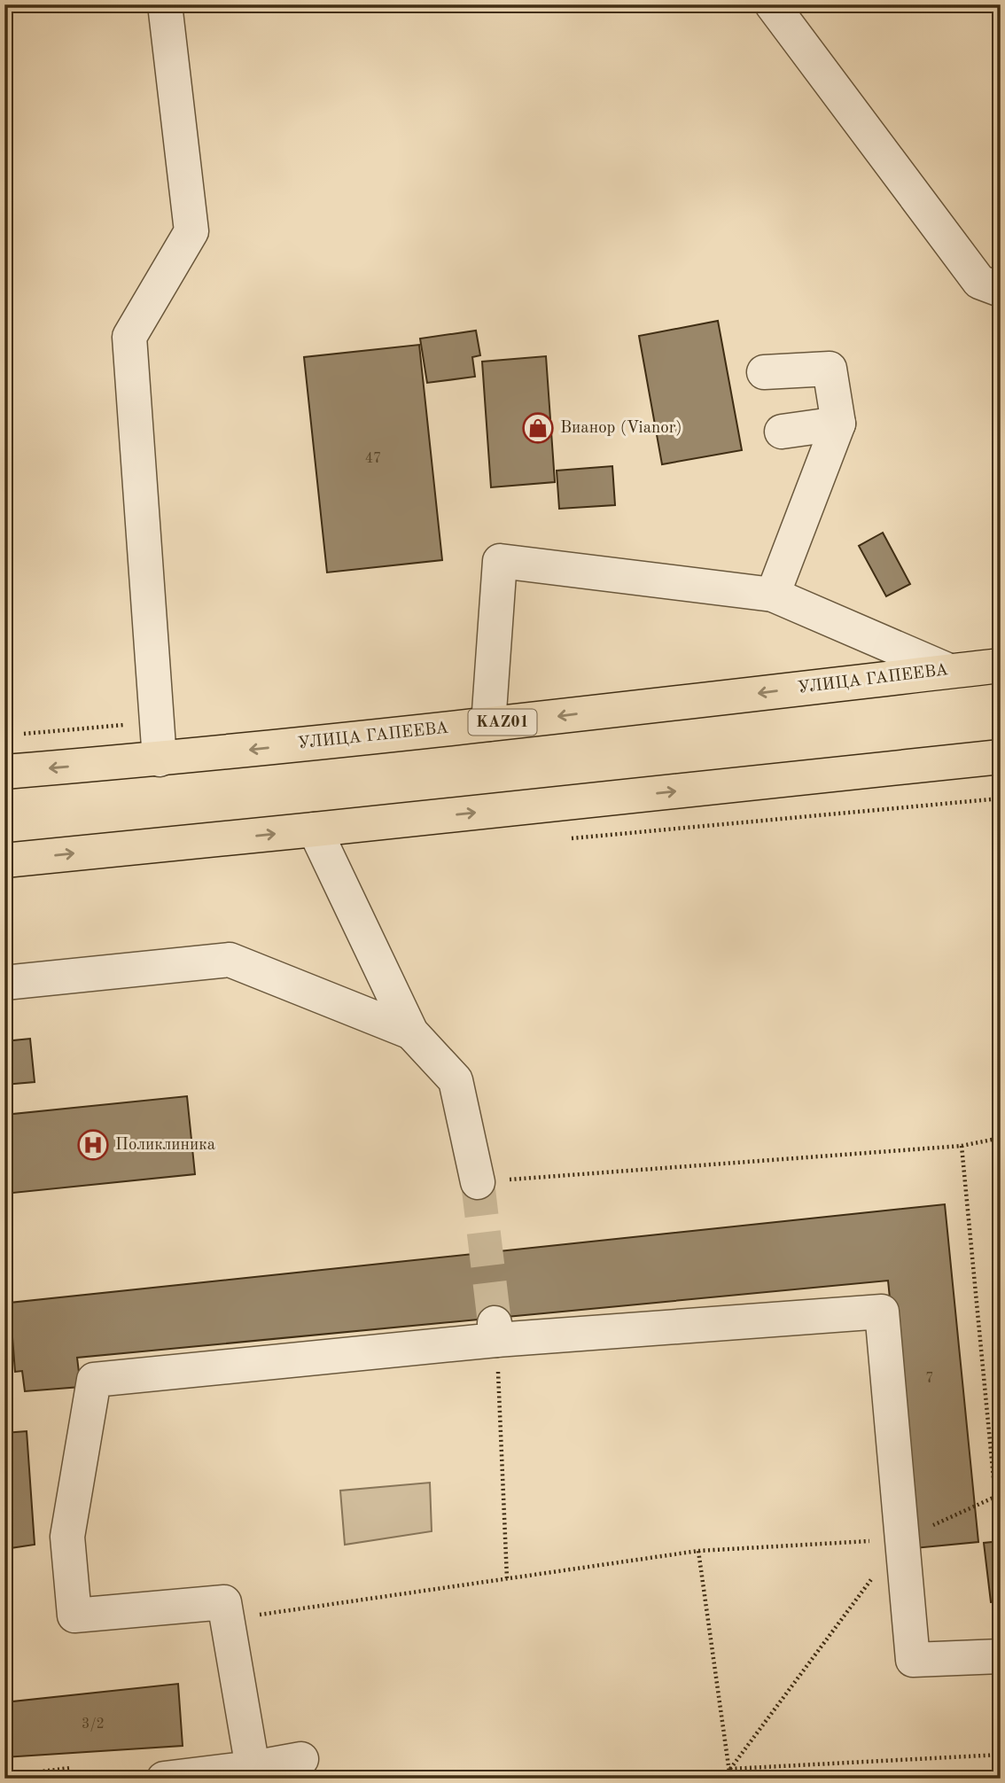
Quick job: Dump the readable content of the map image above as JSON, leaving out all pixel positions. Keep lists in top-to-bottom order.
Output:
{
  "streets": {
    "highway": ["УЛИЦА ГАПЕЕВА", "KАZ01"]
  },
  "places": {
    "shop": ["Вианор (Vianor)"],
    "hospital": ["Поликлиника"]
  },
  "house_numbers": ["47", "7", "3/2"]
}
